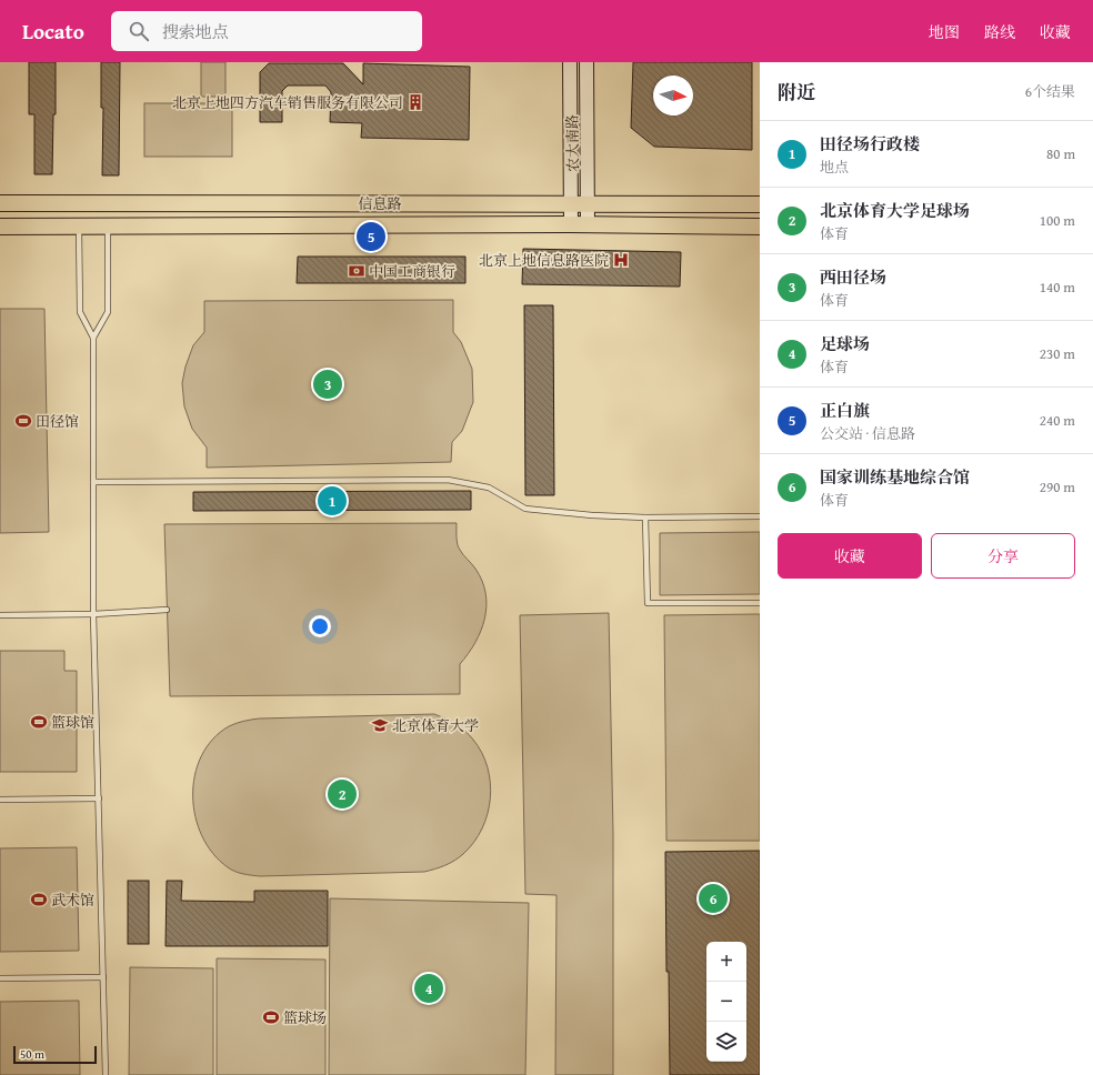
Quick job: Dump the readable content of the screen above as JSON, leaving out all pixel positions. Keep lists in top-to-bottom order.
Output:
{
  "streets": {
    "main road": ["农大南路", "信息路"]
  },
  "crossings": [
    ["农大南路", "信息路"]
  ],
  "places": {
    "building": ["北京上地四方汽车销售服务有限公司"],
    "hospital": ["北京上地信息路医院"],
    "bank": ["中国工商银行"],
    "sports": [
      "田径馆",
      "篮球馆",
      "武术馆",
      "篮球场"
    ],
    "school or university": ["北京体育大学"]
  },
  "scale_bar": "50 m",
  "north": "right",
  "page": {
    "header": "Locato",
    "search": "搜索地点",
    "nav": ["地图", "路线", "收藏"],
    "heading": ["附近", "6个结果"],
    "list": [
      {
        "mark": "1",
        "name": "田径场行政楼",
        "note": "地点",
        "value": "80 m"
      },
      {
        "mark": "2",
        "name": "北京体育大学足球场",
        "note": "体育",
        "value": "100 m"
      },
      {
        "mark": "3",
        "name": "西田径场",
        "note": "体育",
        "value": "140 m"
      },
      {
        "mark": "4",
        "name": "足球场",
        "note": "体育",
        "value": "230 m"
      },
      {
        "mark": "5",
        "name": "正白旗",
        "note": "公交站 · 信息路",
        "value": "240 m"
      },
      {
        "mark": "6",
        "name": "国家训练基地综合馆",
        "note": "体育",
        "value": "290 m"
      }
    ],
    "pins": [
      "5",
      "3",
      "1",
      "2",
      "6",
      "4"
    ],
    "buttons": ["收藏", "分享"],
    "map_buttons": ["+", "−"],
    "scale": "50 m"
  }
}
